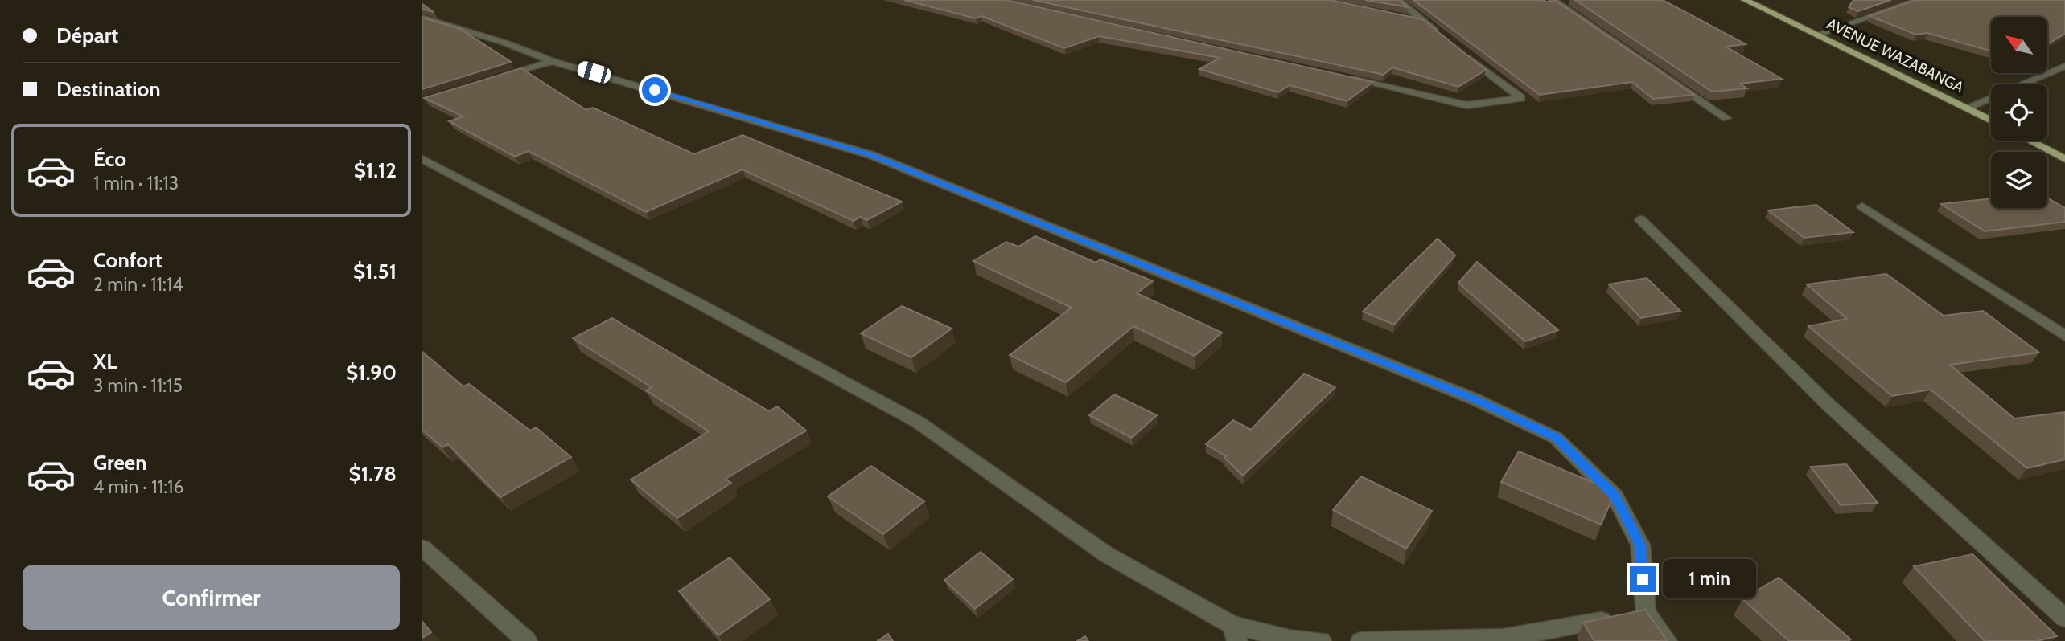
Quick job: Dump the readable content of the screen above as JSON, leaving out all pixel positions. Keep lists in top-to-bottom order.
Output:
{
  "streets": {
    "main road": ["AVENUE WAZABANGA"]
  },
  "north": "top left",
  "page": {
    "banner": ["Départ", "Destination"],
    "list": [
      {
        "name": "Éco",
        "note": "1 min · 11:13",
        "value": "$1.12"
      },
      {
        "name": "Confort",
        "note": "2 min · 11:14",
        "value": "$1.51"
      },
      {
        "name": "XL",
        "note": "3 min · 11:15",
        "value": "$1.90"
      },
      {
        "name": "Green",
        "note": "4 min · 11:16",
        "value": "$1.78"
      }
    ],
    "buttons": "Confirmer",
    "bubble": "1 min"
  }
}
